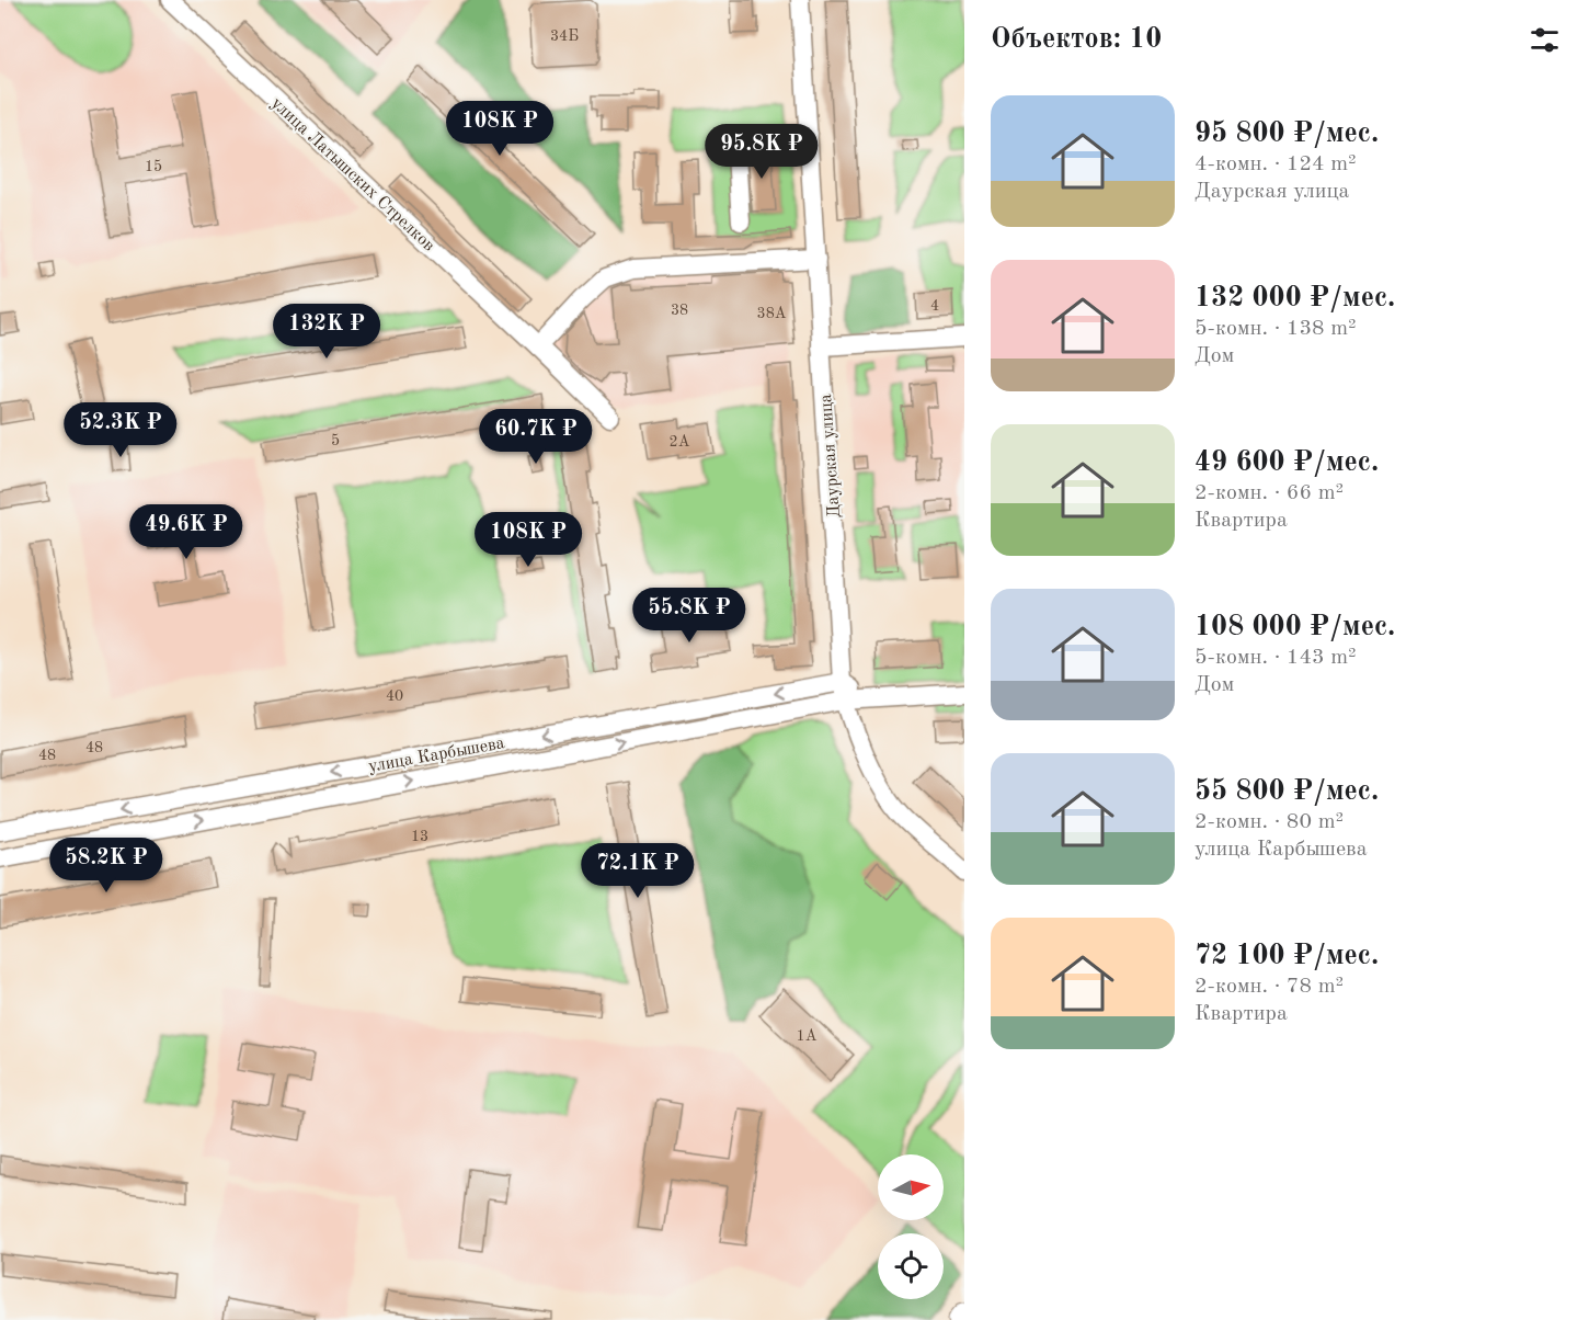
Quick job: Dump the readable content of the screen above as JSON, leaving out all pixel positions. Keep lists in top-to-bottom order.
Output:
{
  "streets": {
    "street": ["улица Латышских Стрелков", "Даурская улица", "улица Карбышева"]
  },
  "crossings": [
    ["Даурская улица", "улица Карбышева"]
  ],
  "house_numbers": [
    "34Б",
    "15",
    "4",
    "38",
    "38А",
    "5",
    "2А",
    "40",
    "48",
    "48",
    "13",
    "1А"
  ],
  "north": "right",
  "page": {
    "heading": "Объектов: 10",
    "list": [
      {
        "name": "95 800 ₽/мес.",
        "note": "4-комн. · 124 m² · Даурская улица"
      },
      {
        "name": "132 000 ₽/мес.",
        "note": "5-комн. · 138 m² · Дом"
      },
      {
        "name": "49 600 ₽/мес.",
        "note": "2-комн. · 66 m² · Квартира"
      },
      {
        "name": "108 000 ₽/мес.",
        "note": "5-комн. · 143 m² · Дом"
      },
      {
        "name": "55 800 ₽/мес.",
        "note": "2-комн. · 80 m² · улица Карбышева"
      },
      {
        "name": "72 100 ₽/мес.",
        "note": "2-комн. · 78 m² · Квартира"
      }
    ],
    "price": [
      "108K ₽",
      "95.8K ₽",
      "132K ₽",
      "52.3K ₽",
      "60.7K ₽",
      "49.6K ₽",
      "108K ₽",
      "55.8K ₽",
      "58.2K ₽",
      "72.1K ₽"
    ]
  }
}
